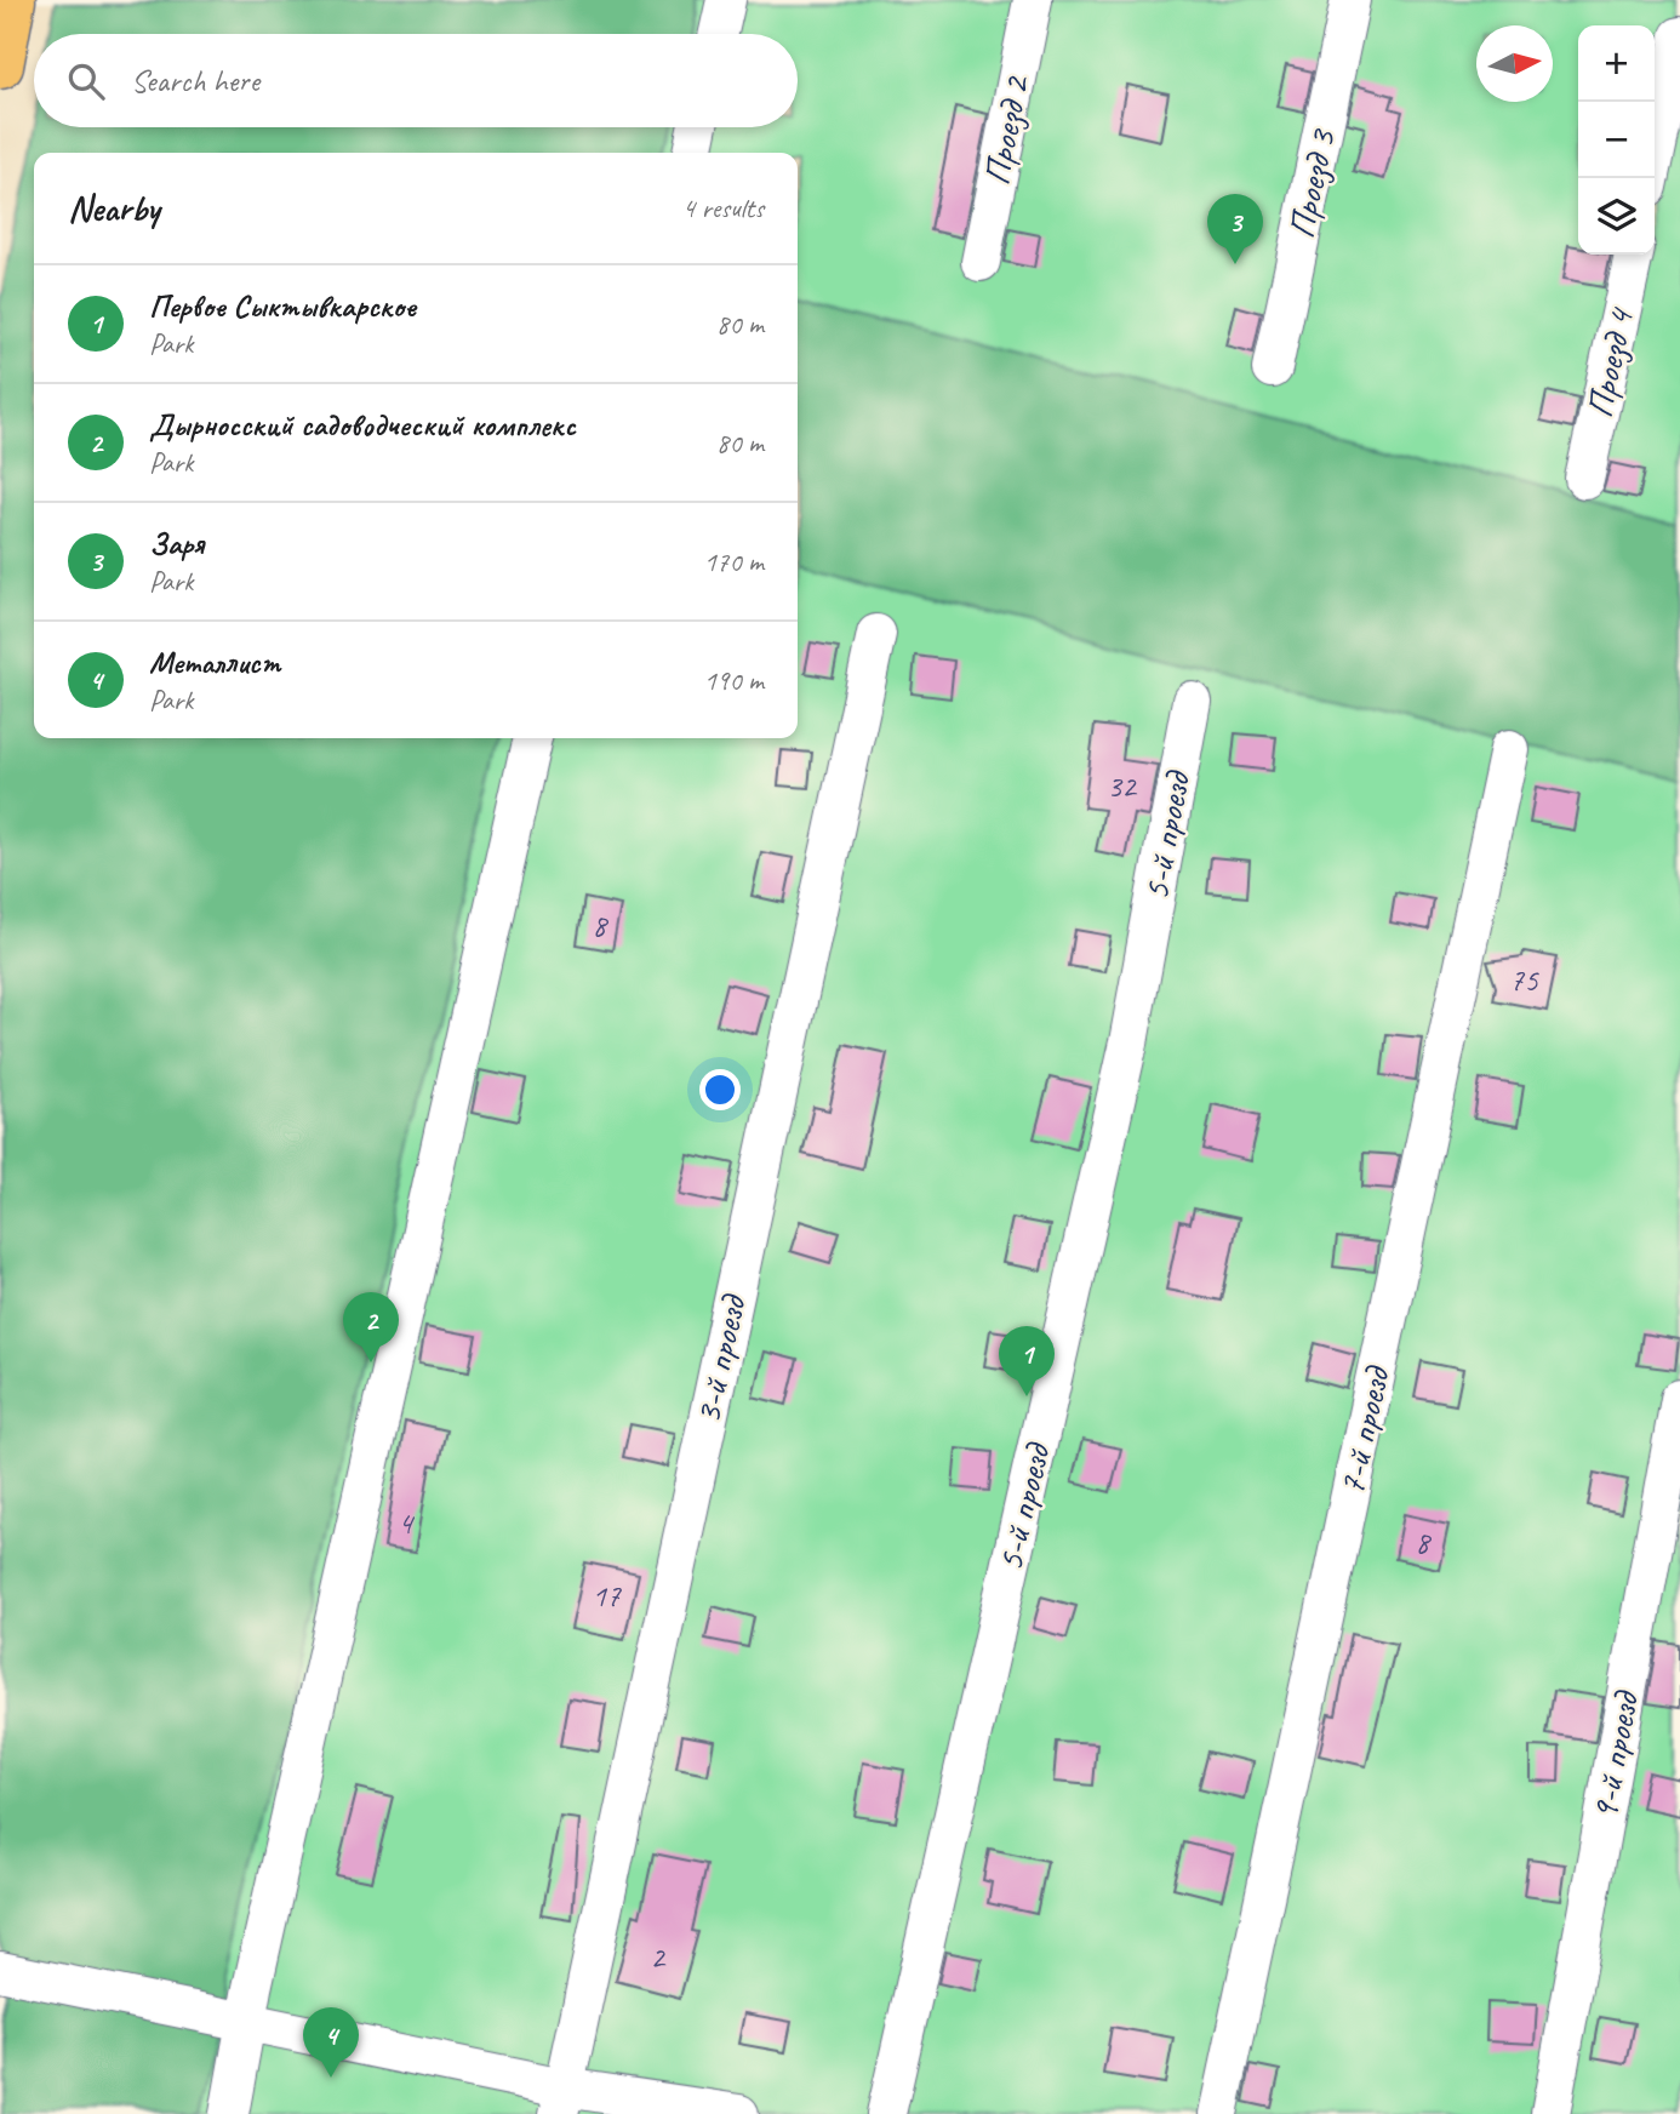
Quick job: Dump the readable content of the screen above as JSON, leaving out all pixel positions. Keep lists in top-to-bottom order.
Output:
{
  "streets": {
    "street": [
      "Проезд 2",
      "Проезд 3",
      "Проезд 4",
      "5-й проезд",
      "3-й проезд",
      "7-й проезд",
      "9-й проезд"
    ]
  },
  "house_numbers": [
    "32",
    "8",
    "75",
    "4",
    "8",
    "17",
    "2"
  ],
  "north": "right",
  "page": {
    "map_buttons": ["+", "−"],
    "search": "Search here",
    "heading": ["Nearby", "4 results"],
    "pins": [
      "3",
      "2",
      "1",
      "4"
    ],
    "list": [
      {
        "mark": "1",
        "name": "Первое Сыктывкарское",
        "note": "Park",
        "value": "80 m"
      },
      {
        "mark": "2",
        "name": "Дырносский садоводческий комплекс",
        "note": "Park",
        "value": "80 m"
      },
      {
        "mark": "3",
        "name": "Заря",
        "note": "Park",
        "value": "170 m"
      },
      {
        "mark": "4",
        "name": "Металлист",
        "note": "Park",
        "value": "190 m"
      }
    ]
  }
}
